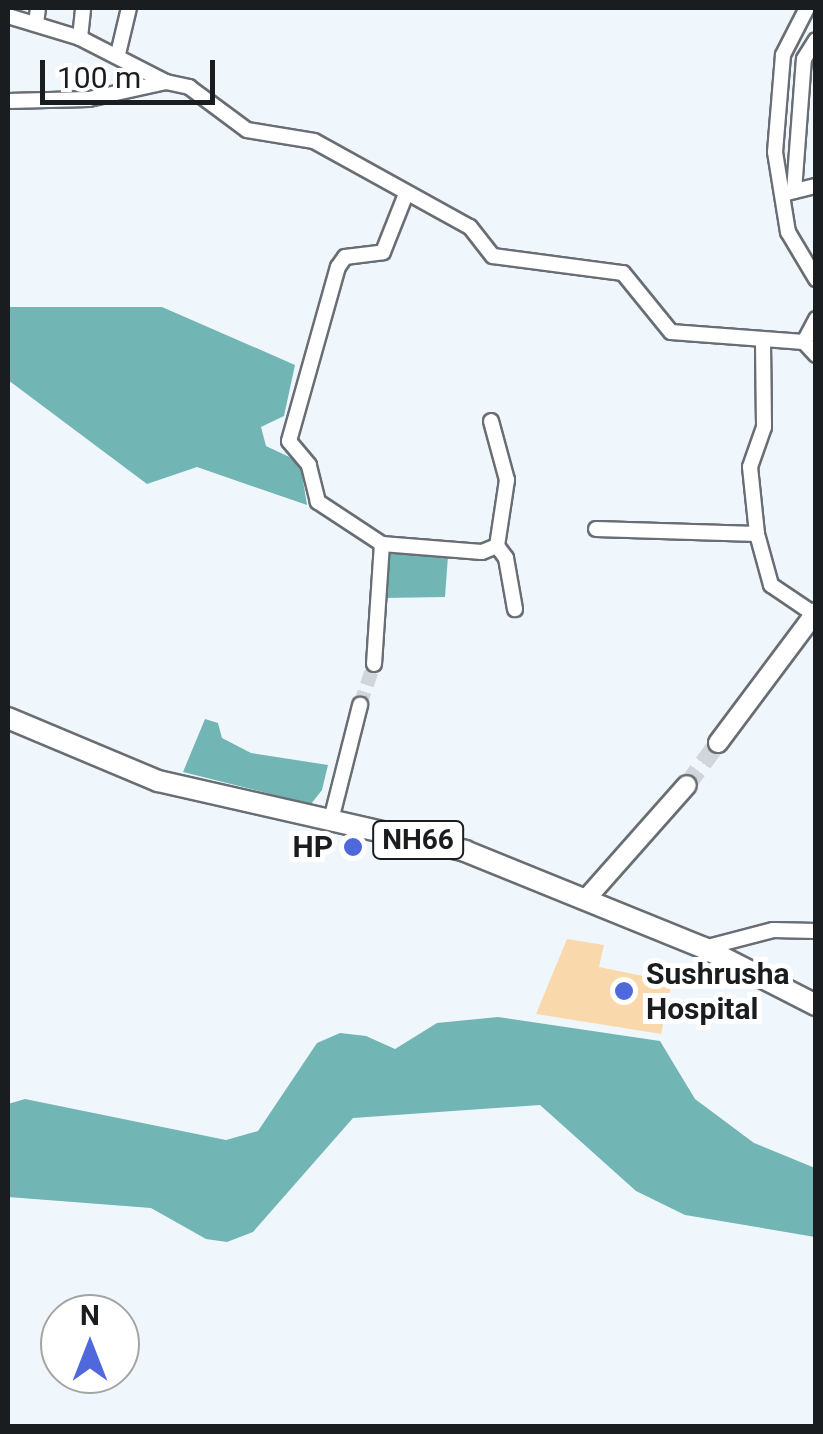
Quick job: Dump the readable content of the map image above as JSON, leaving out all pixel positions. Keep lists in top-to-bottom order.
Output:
{
  "streets": {
    "highway": ["NH66"]
  },
  "places": ["HP", "Sushrusha Hospital"],
  "scale_bar": "100 m",
  "north": "top"
}
